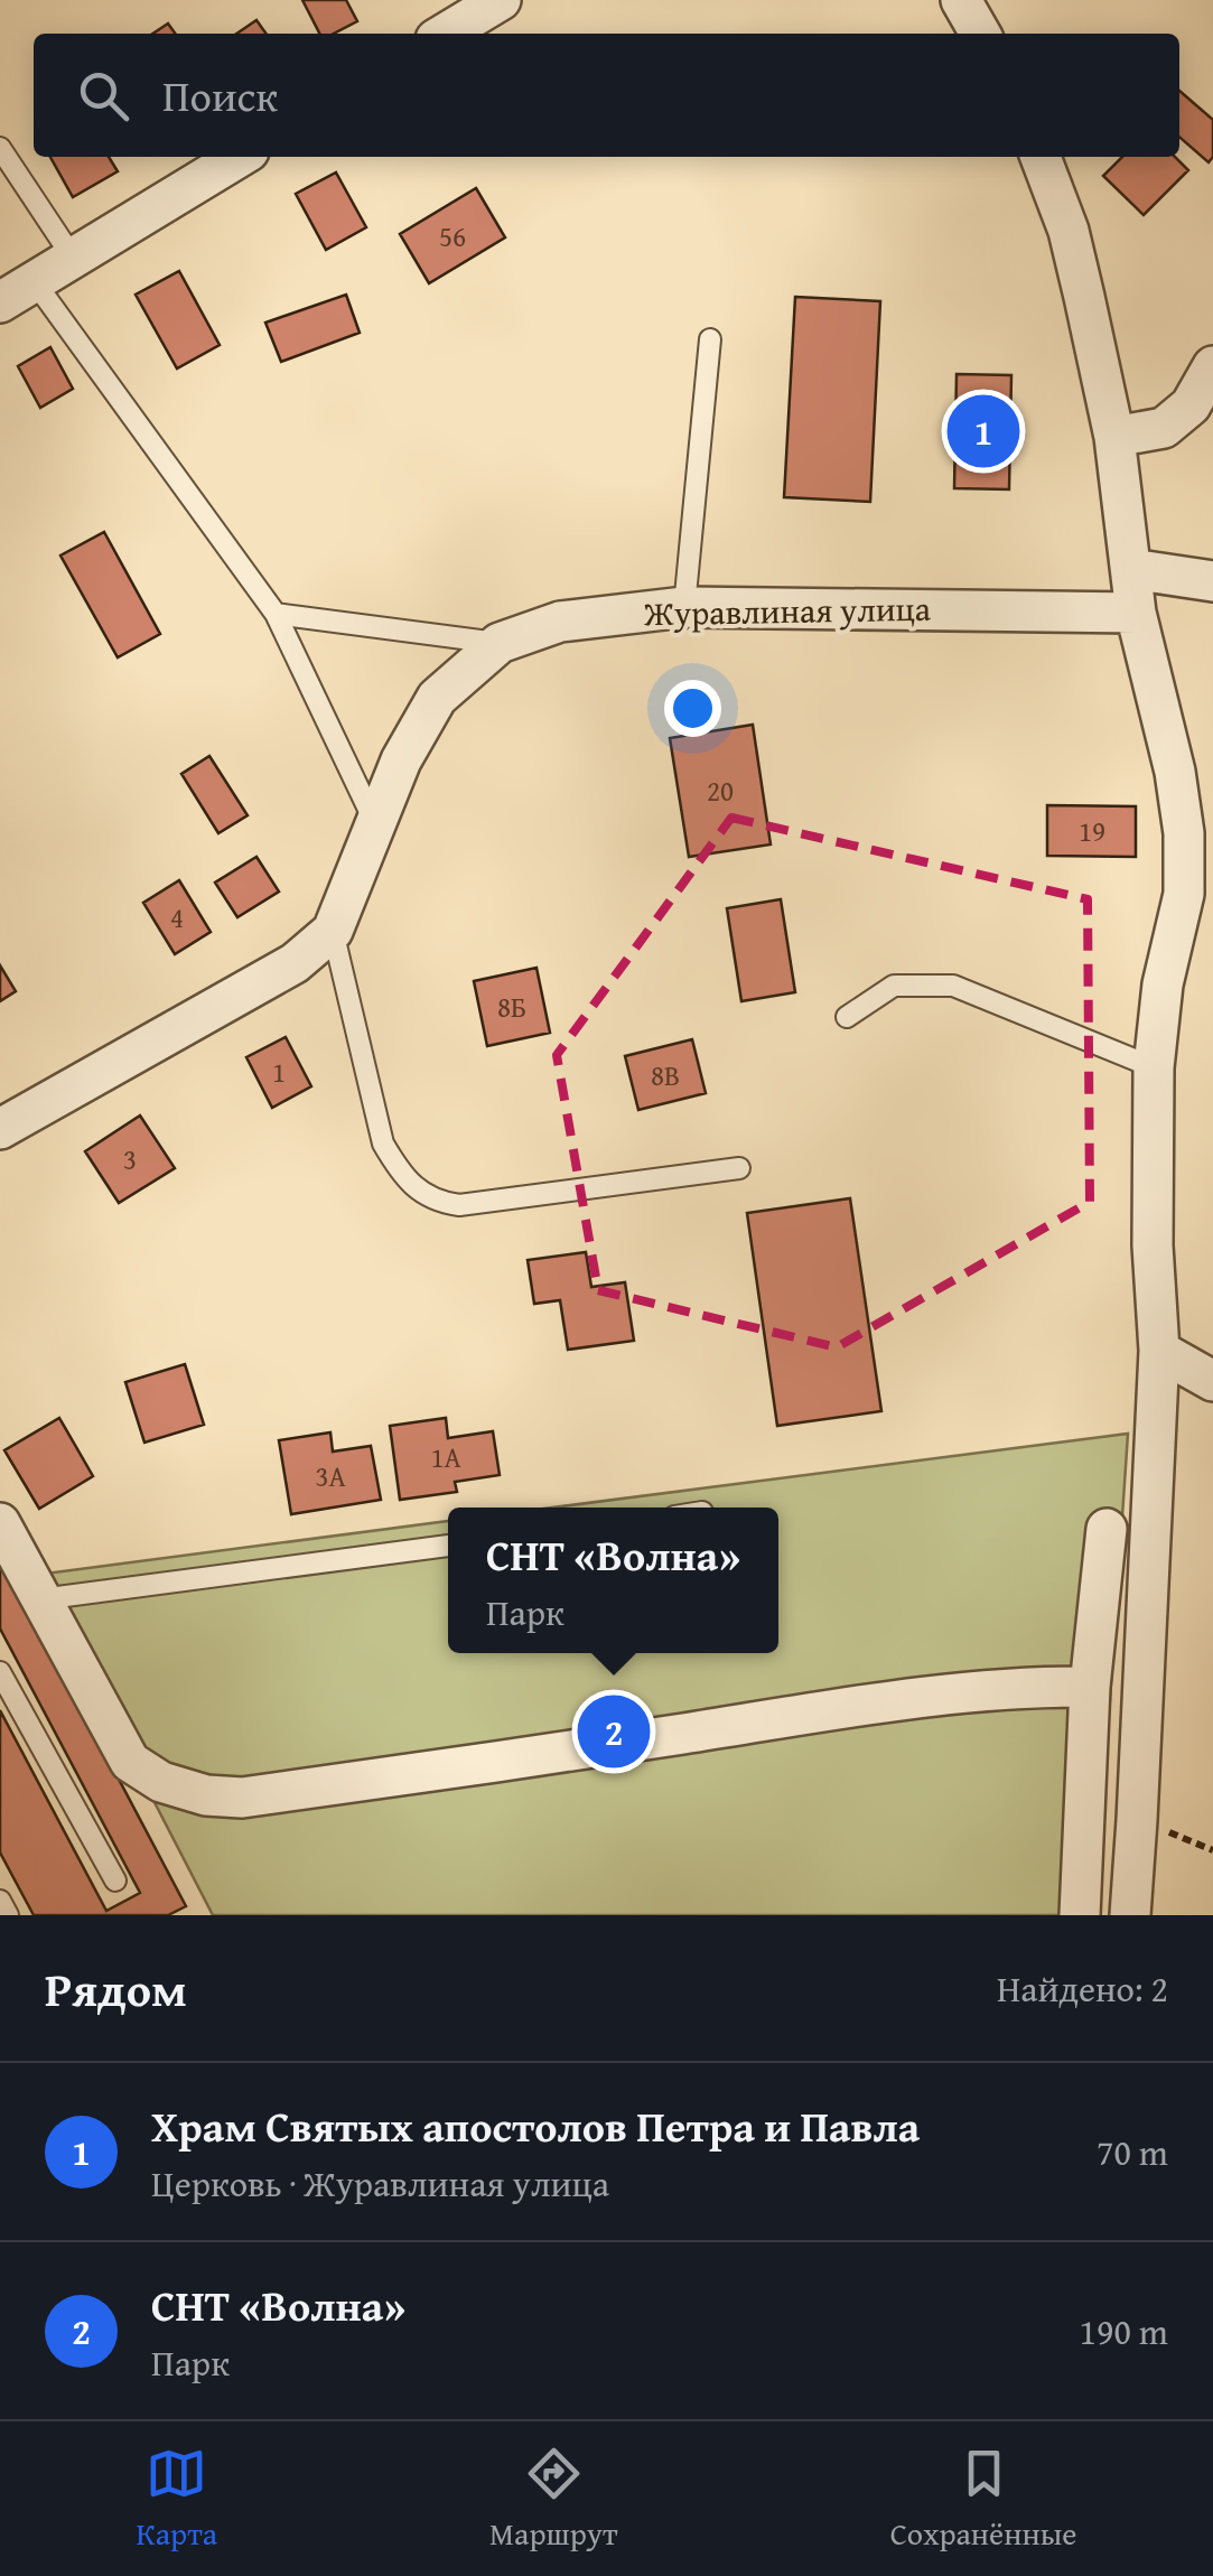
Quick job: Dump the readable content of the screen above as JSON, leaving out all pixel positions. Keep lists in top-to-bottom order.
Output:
{
  "streets": {
    "street": ["Журавлиная улица"]
  },
  "house_numbers": [
    "56",
    "20",
    "19",
    "4",
    "8Б",
    "1",
    "8В",
    "3",
    "1А",
    "3А"
  ],
  "page": {
    "search": "Поиск",
    "pins": ["1", "2"],
    "popup": ["СНТ «Волна»", "Парк"],
    "heading": ["Рядом", "Найдено: 2"],
    "list": [
      {
        "mark": "1",
        "name": "Храм Святых апостолов Петра и Павла",
        "note": "Церковь · Журавлиная улица",
        "value": "70 m"
      },
      {
        "mark": "2",
        "name": "СНТ «Волна»",
        "note": "Парк",
        "value": "190 m"
      }
    ],
    "nav": ["Карта", "Маршрут", "Сохранённые"]
  }
}
